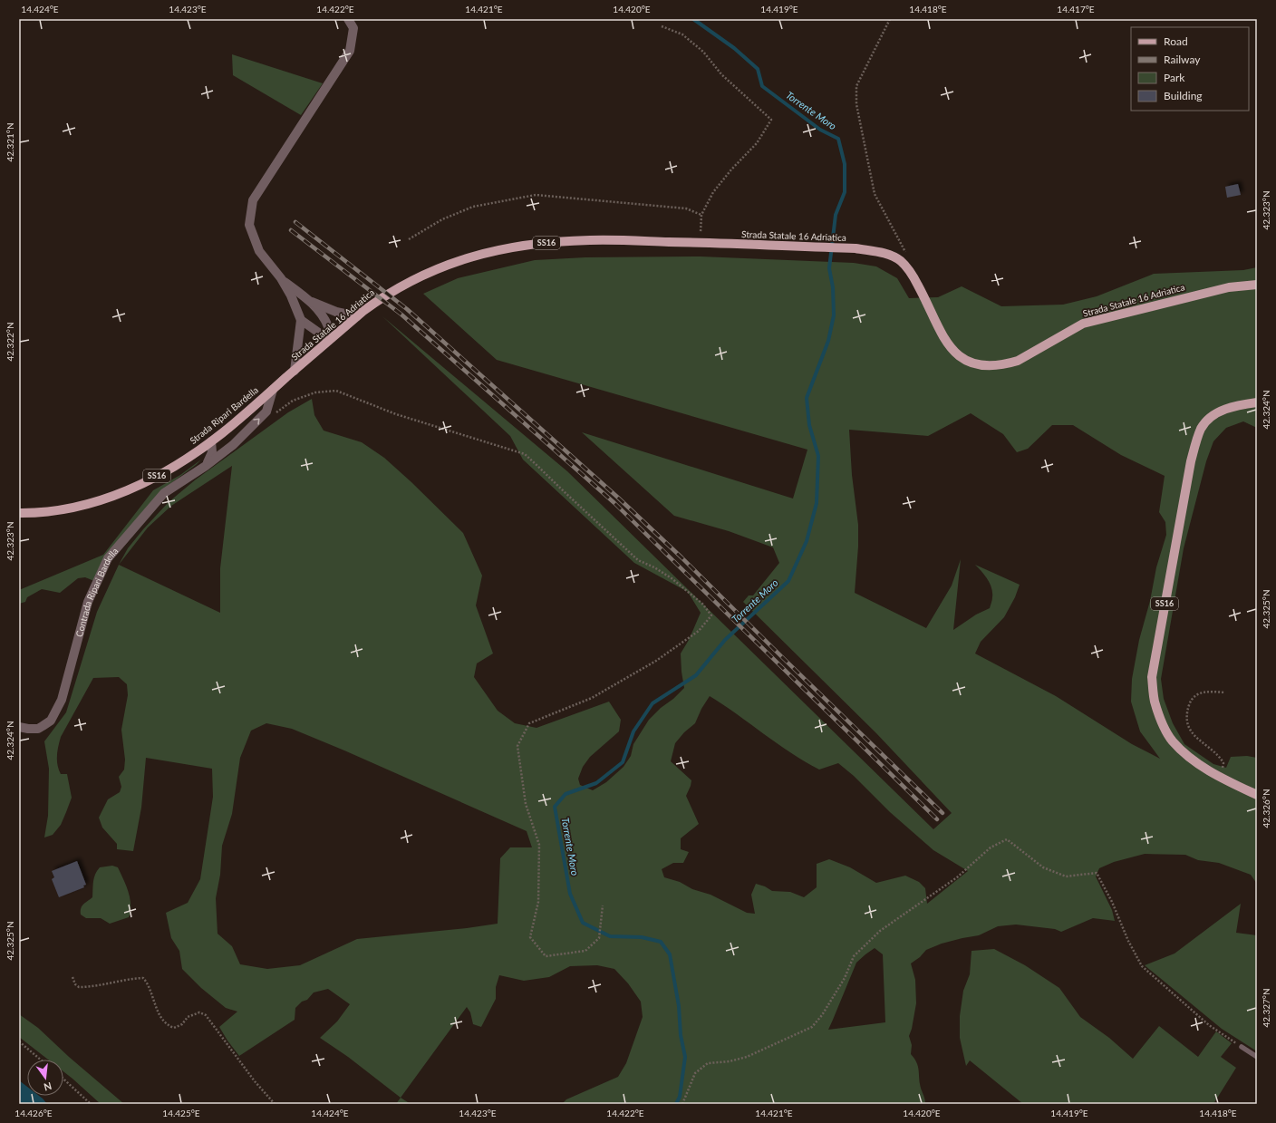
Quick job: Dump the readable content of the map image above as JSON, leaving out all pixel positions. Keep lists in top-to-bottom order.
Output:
{
  "streets": {
    "main road": ["Strada Statale 16 Adriatica", "SS16", "Strada Ripari Bardella"],
    "street": ["Contrada Ripari Bardella"]
  },
  "crossings": [
    ["Strada Statale 16 Adriatica", "Strada Ripari Bardella"],
    ["Strada Ripari Bardella", "Contrada Ripari Bardella"]
  ],
  "water": ["Torrente Moro"],
  "legend": [
    "Road",
    "Railway",
    "Park",
    "Building"
  ],
  "north": "bottom",
  "coordinates": [
    "14.424°E",
    "14.423°E",
    "14.422°E",
    "14.421°E",
    "14.420°E",
    "14.419°E",
    "14.418°E",
    "14.417°E",
    "42.321°N",
    "42.323°N",
    "42.322°N",
    "42.324°N",
    "42.325°N",
    "42.326°N",
    "42.327°N",
    "14.426°E",
    "14.425°E"
  ]
}
